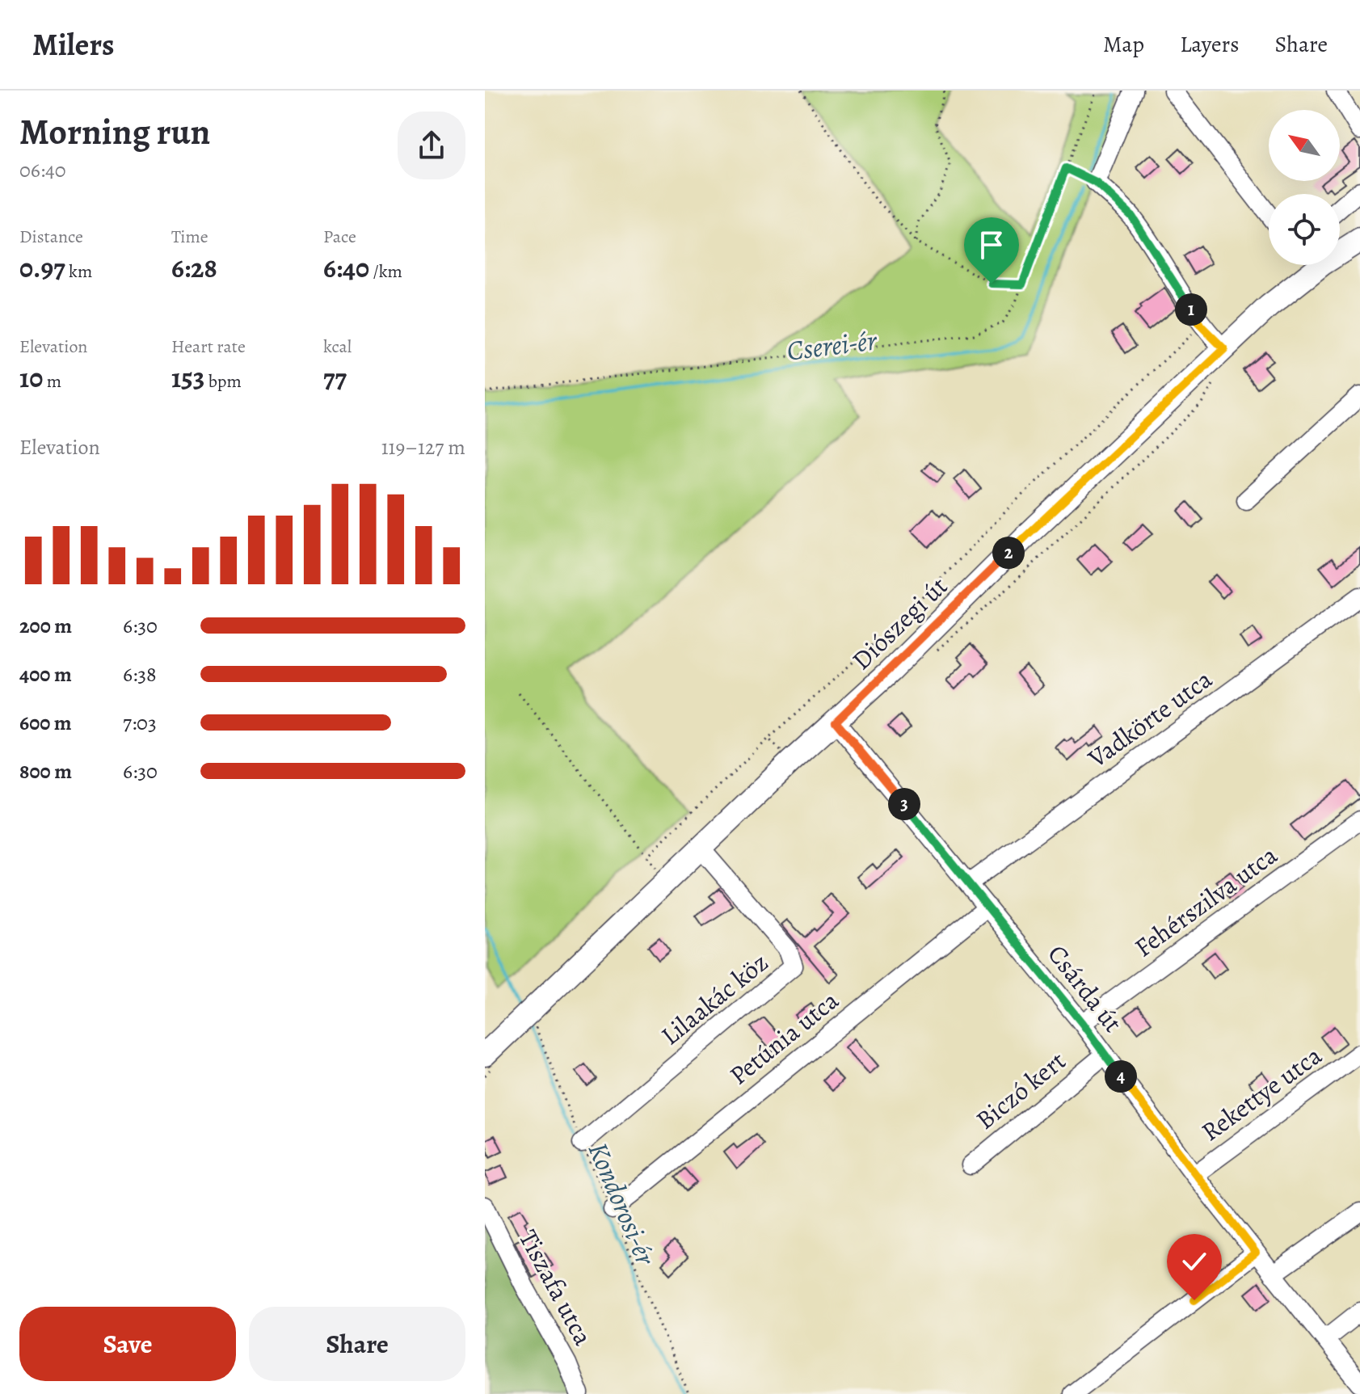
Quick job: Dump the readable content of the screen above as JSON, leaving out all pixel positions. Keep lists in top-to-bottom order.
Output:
{
  "streets": {
    "main road": ["Diószegi út"],
    "street": [
      "Vadkörte utca",
      "Fehérszilva utca",
      "Csárda út",
      "Lilaakác köz",
      "Petúnia utca",
      "Biczó kert",
      "Rekettye utca",
      "Tiszafa utca"
    ]
  },
  "crossings": [
    ["Diószegi út", "Csárda út"],
    ["Diószegi út", "Lilaakác köz"],
    ["Vadkörte utca", "Csárda út"],
    ["Fehérszilva utca", "Csárda út"],
    ["Csárda út", "Petúnia utca"],
    ["Csárda út", "Biczó kert"],
    ["Csárda út", "Rekettye utca"]
  ],
  "water": ["Cserei-ér", "Kondorosi-ér"],
  "north": "top left",
  "page": {
    "header": "Milers",
    "nav": ["Map", "Layers", "Share"],
    "heading": ["Morning run", "06:40"],
    "stats": [
      ["Distance", "0.97 km"],
      ["Time", "6:28"],
      ["Pace", "6:40 /km"],
      ["Elevation", "10 m"],
      ["Heart rate", "153 bpm"],
      ["kcal", "77"]
    ],
    "pins": [
      "1",
      "2",
      "3",
      "4"
    ],
    "chart": ["Elevation", "119–127 m"],
    "list": [
      {
        "name": "200 m",
        "note": "6:30"
      },
      {
        "name": "400 m",
        "note": "6:38"
      },
      {
        "name": "600 m",
        "note": "7:03"
      },
      {
        "name": "800 m",
        "note": "6:30"
      }
    ],
    "buttons": ["Save", "Share"]
  }
}
